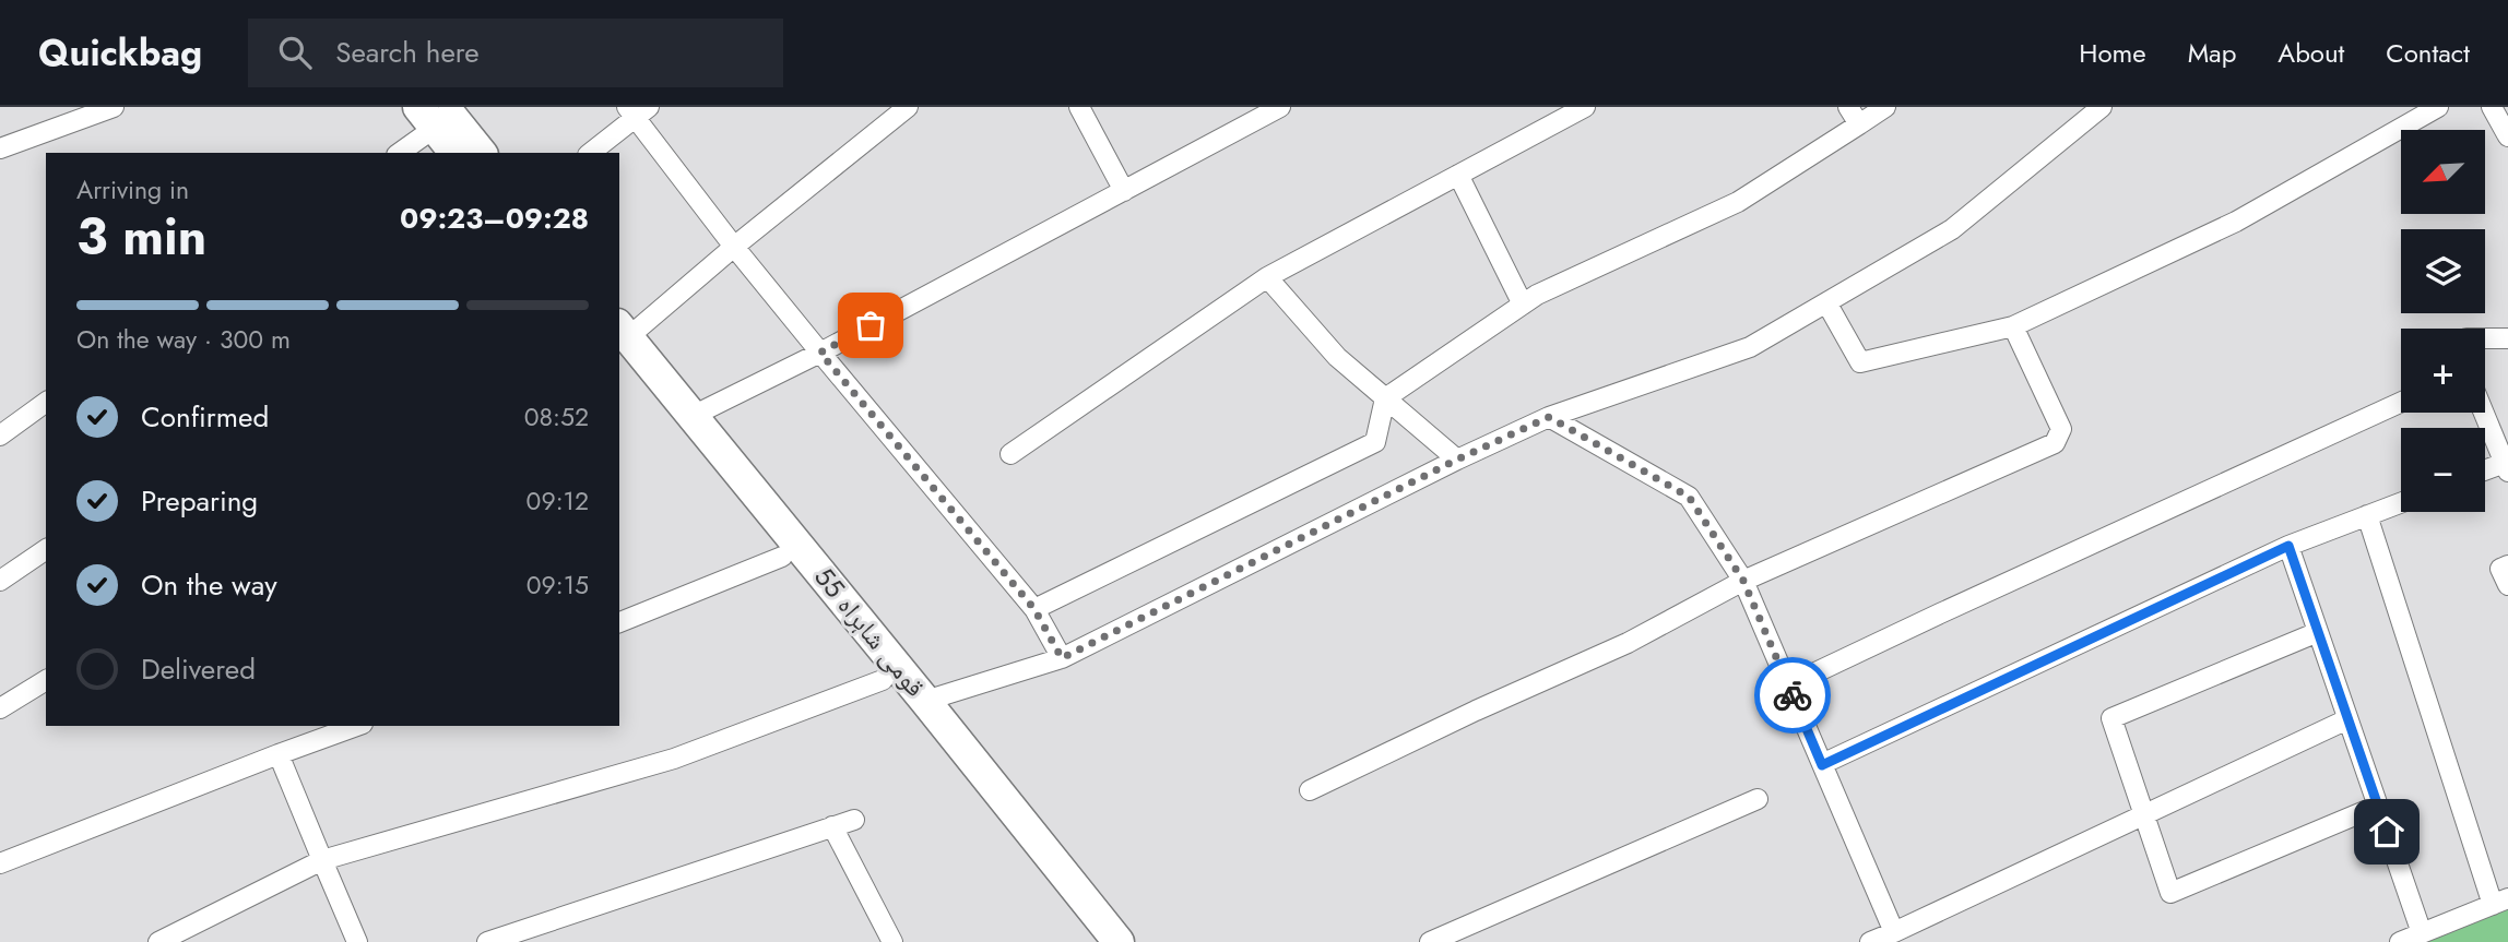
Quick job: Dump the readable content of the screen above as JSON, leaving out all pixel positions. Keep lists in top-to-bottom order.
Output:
{
  "streets": {
    "highway": ["قومی شاہراہ 55"]
  },
  "north": "bottom left",
  "page": {
    "header": "Quickbag",
    "search": "Search here",
    "nav": [
      "Home",
      "Map",
      "About",
      "Contact"
    ],
    "map_buttons": ["+", "−"],
    "heading": ["3 min", "Arriving in", "09:23–09:28"],
    "bar": "On the way · 300 m",
    "list": [
      ["Confirmed", "08:52"],
      ["Preparing", "09:12"],
      ["On the way", "09:15"],
      "Delivered"
    ]
  }
}
